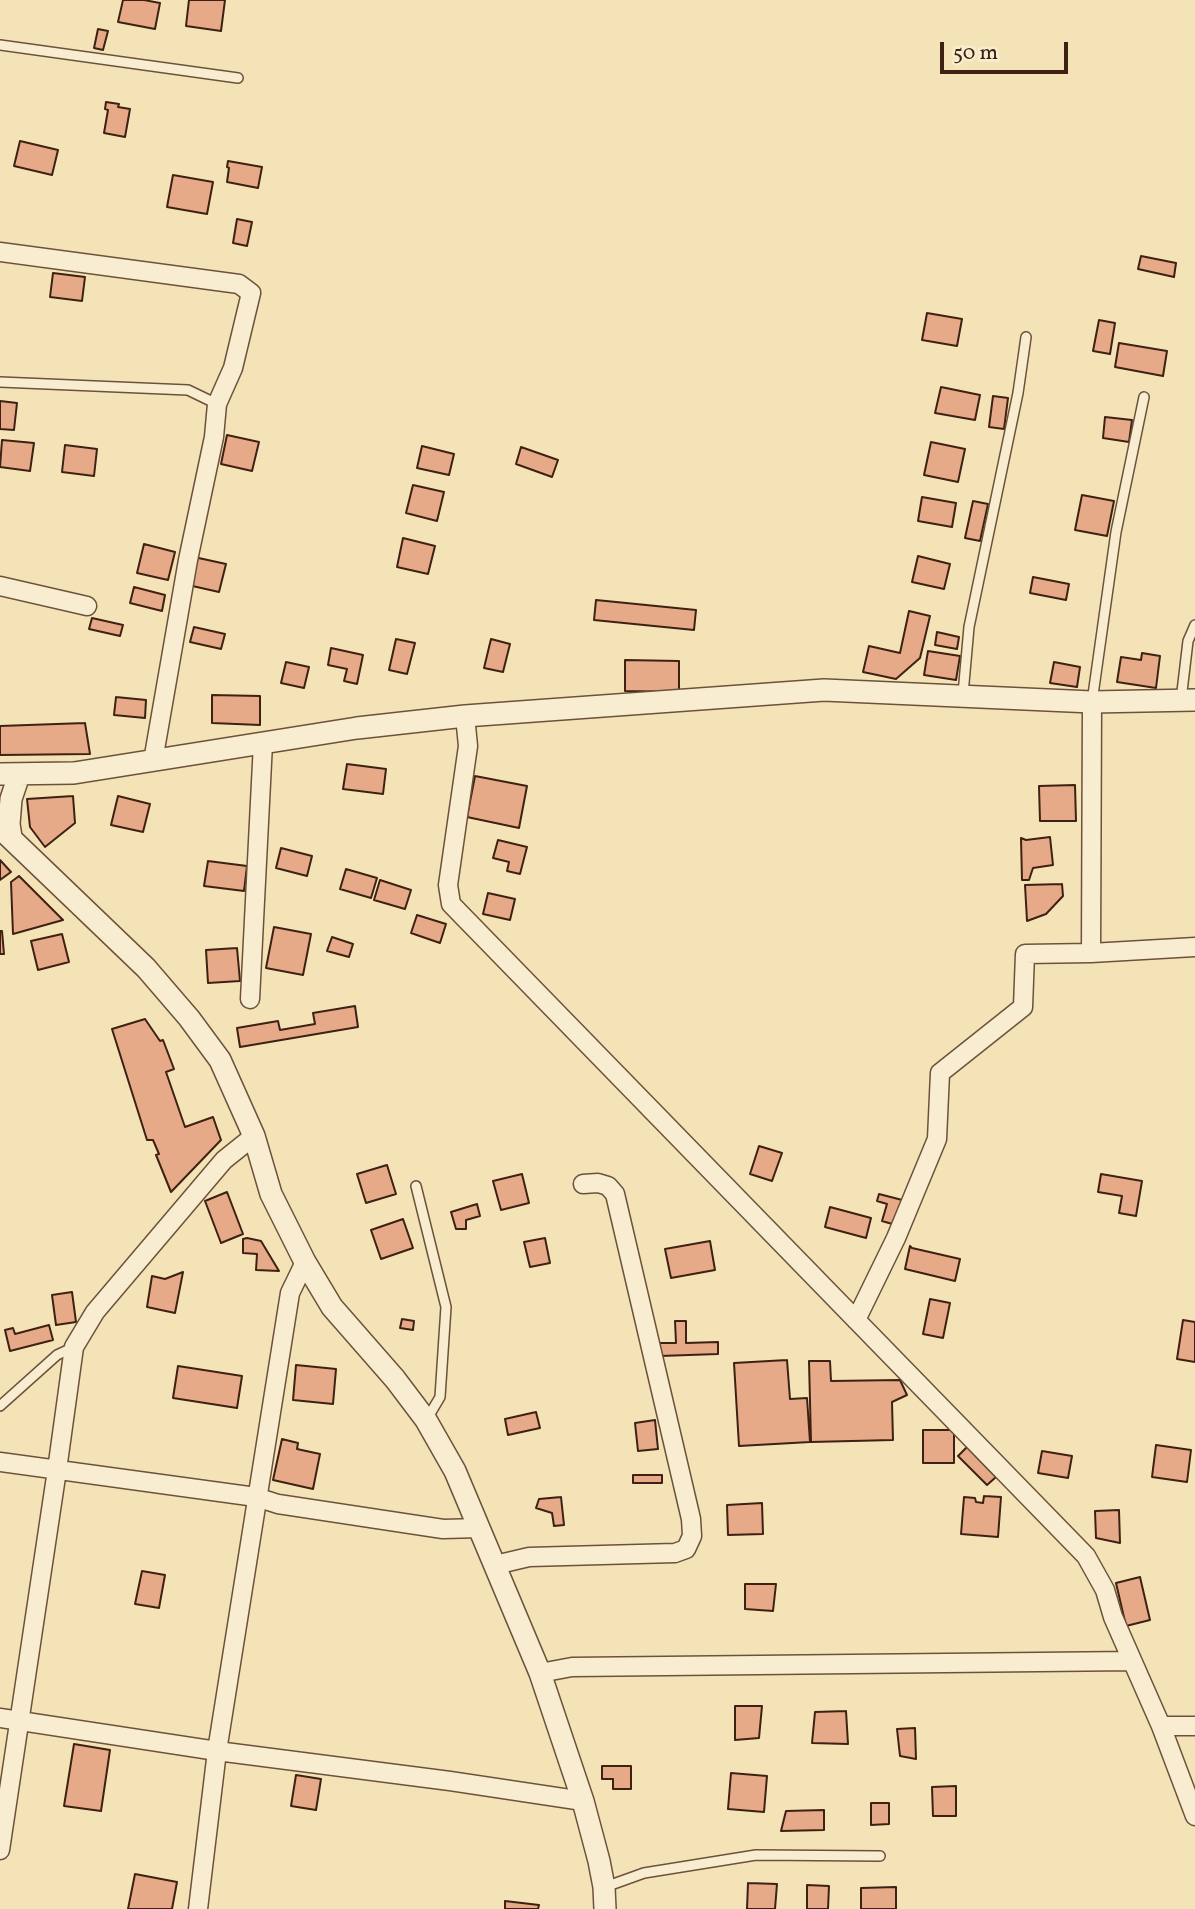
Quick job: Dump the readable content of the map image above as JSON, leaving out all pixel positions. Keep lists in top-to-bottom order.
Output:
{
  "scale_bar": "50 m"
}
